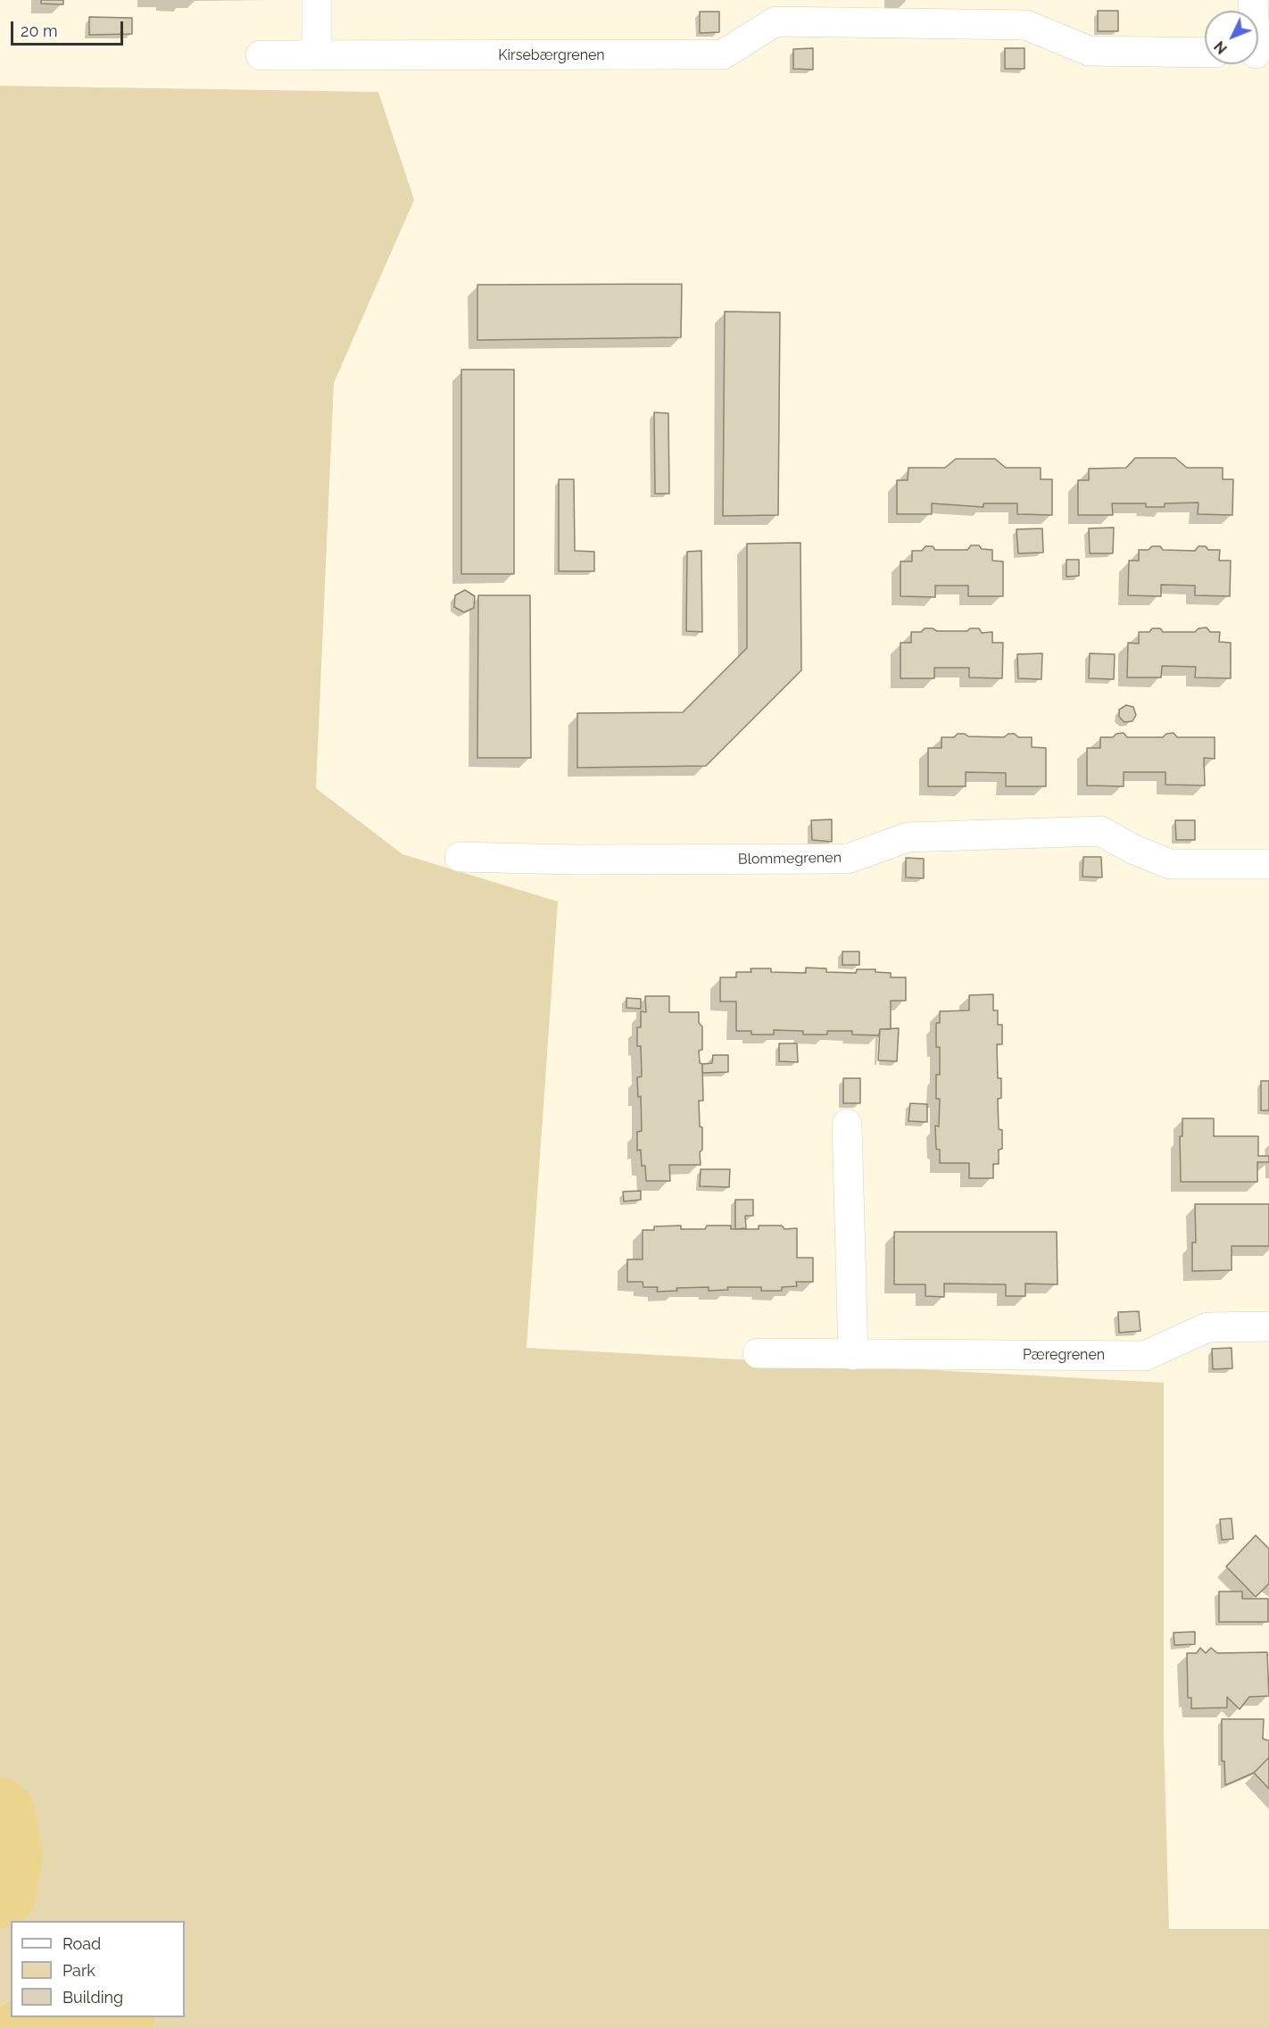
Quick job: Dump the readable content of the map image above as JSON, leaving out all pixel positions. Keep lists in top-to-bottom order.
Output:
{
  "streets": {
    "street": ["Kirsebærgrenen", "Blommegrenen", "Pæregrenen"]
  },
  "legend": ["Road", "Park", "Building"],
  "scale_bar": "20 m",
  "north": "bottom left"
}
